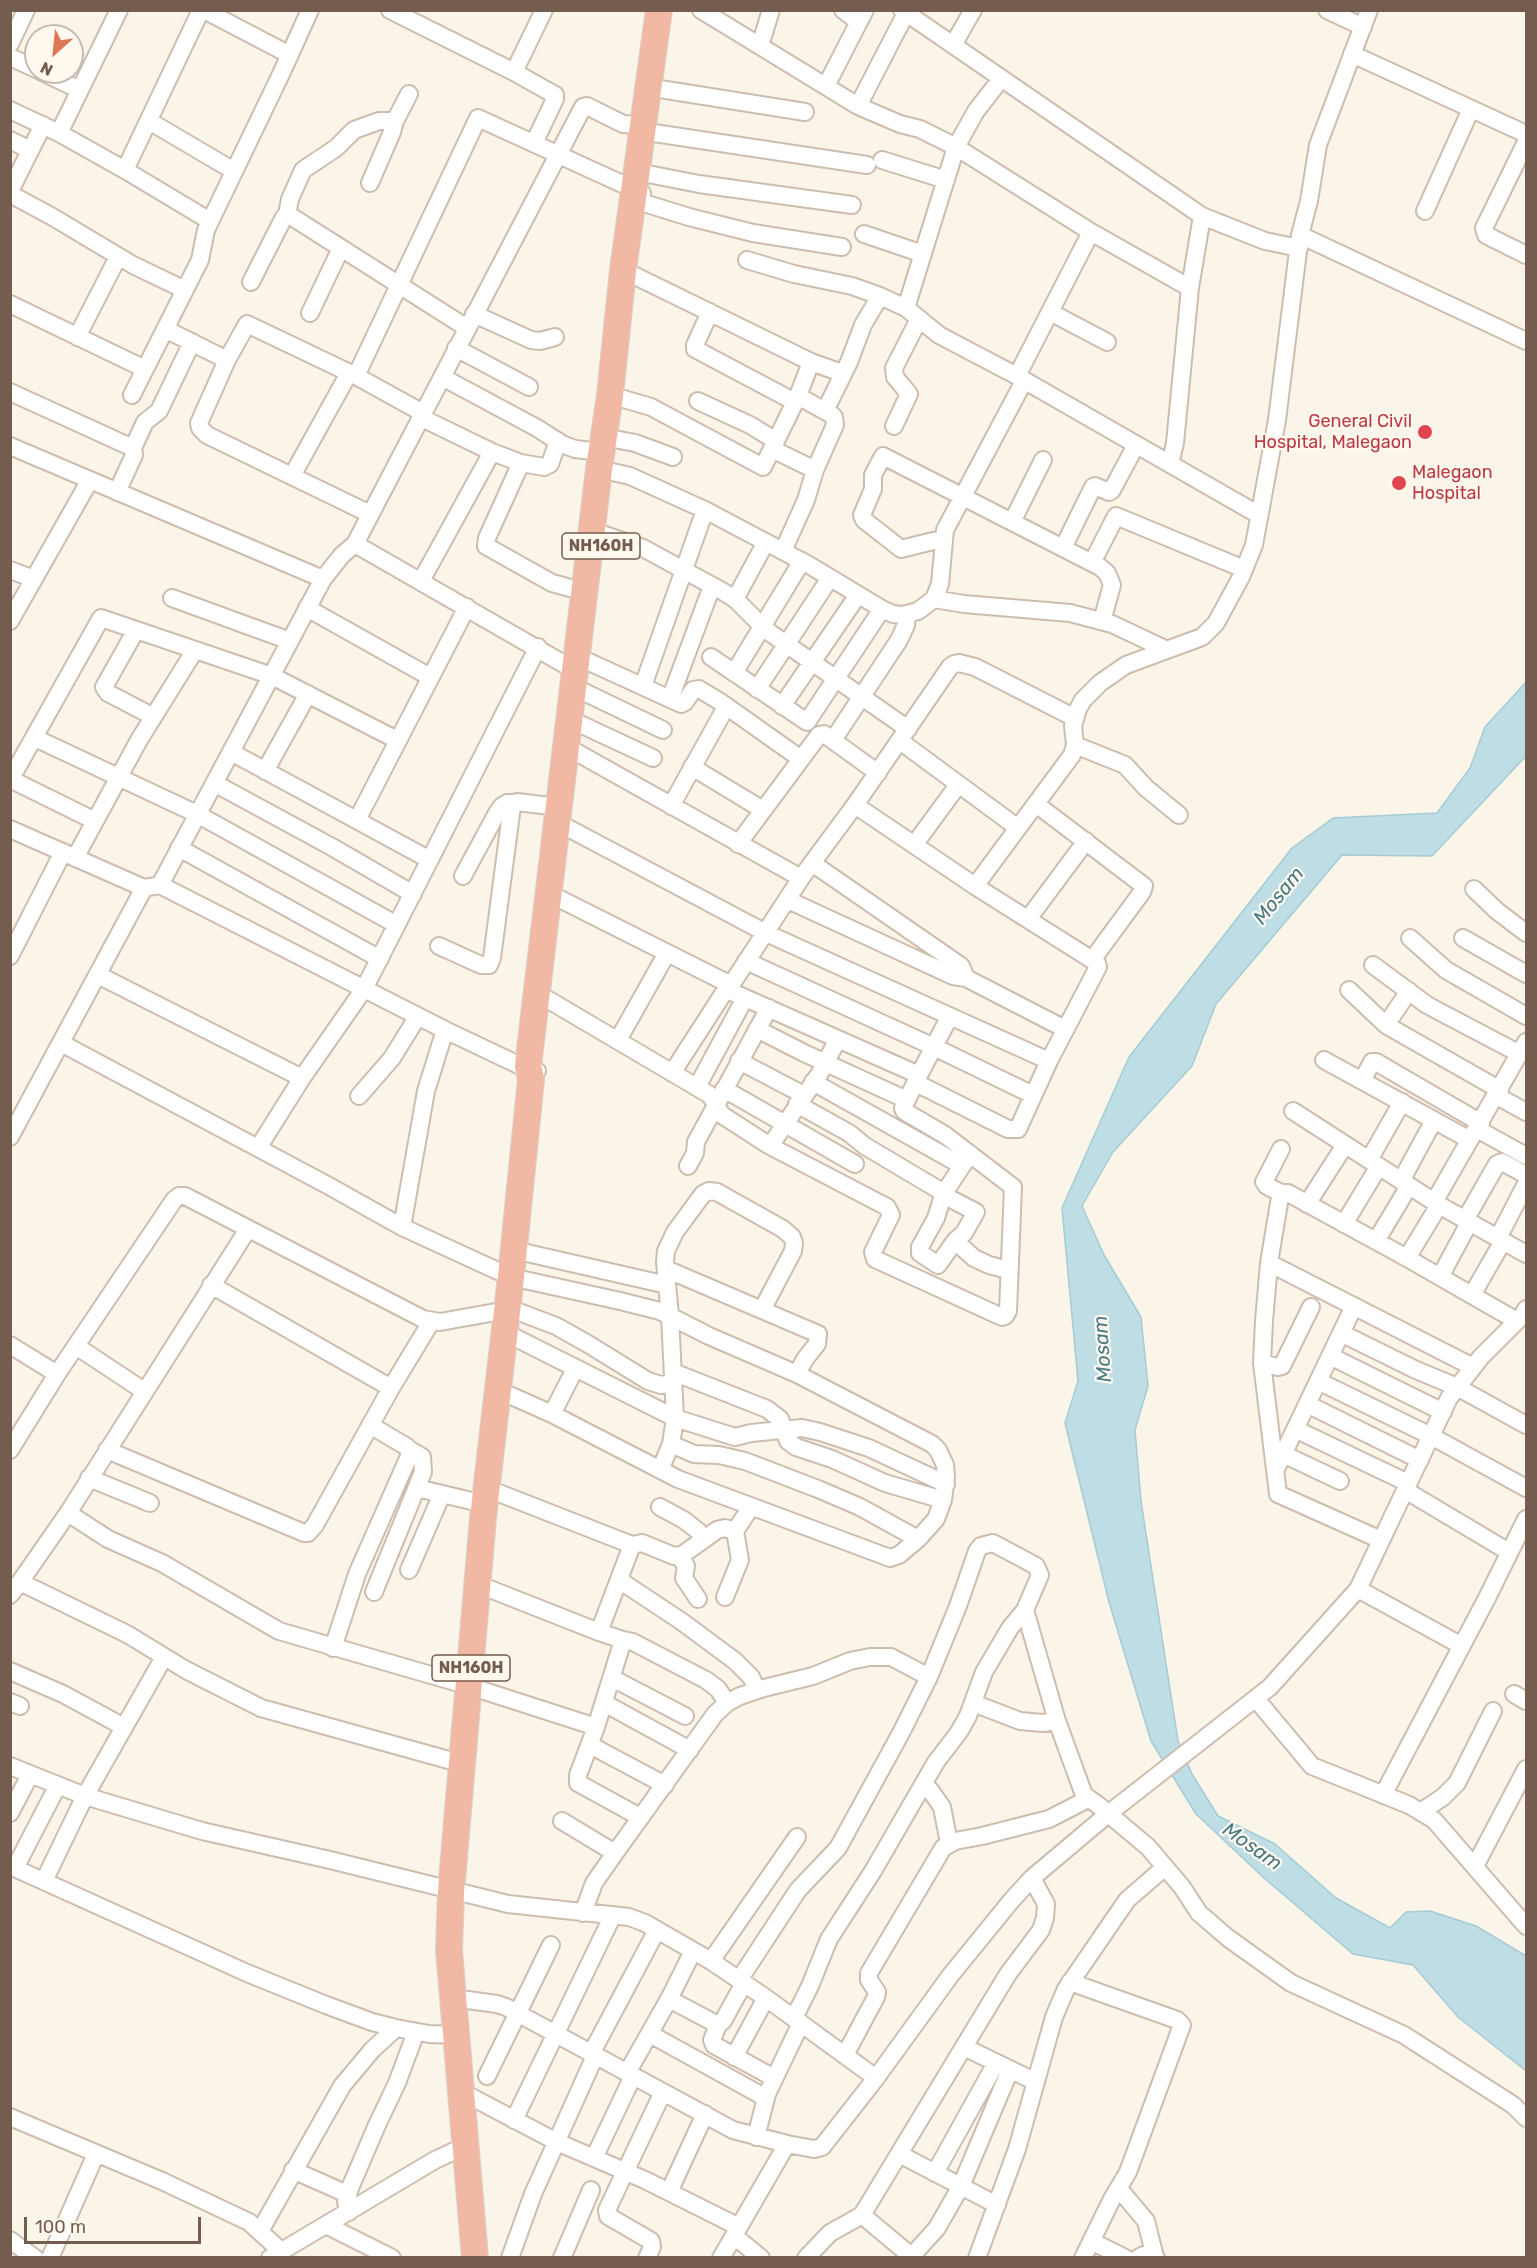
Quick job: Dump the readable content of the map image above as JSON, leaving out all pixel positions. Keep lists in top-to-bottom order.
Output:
{
  "streets": {
    "highway": ["NH160H"]
  },
  "water": ["Mosam"],
  "places": ["General Civil Hospital, Malegaon", "Malegaon Hospital"],
  "scale_bar": "100 m",
  "north": "bottom left"
}
